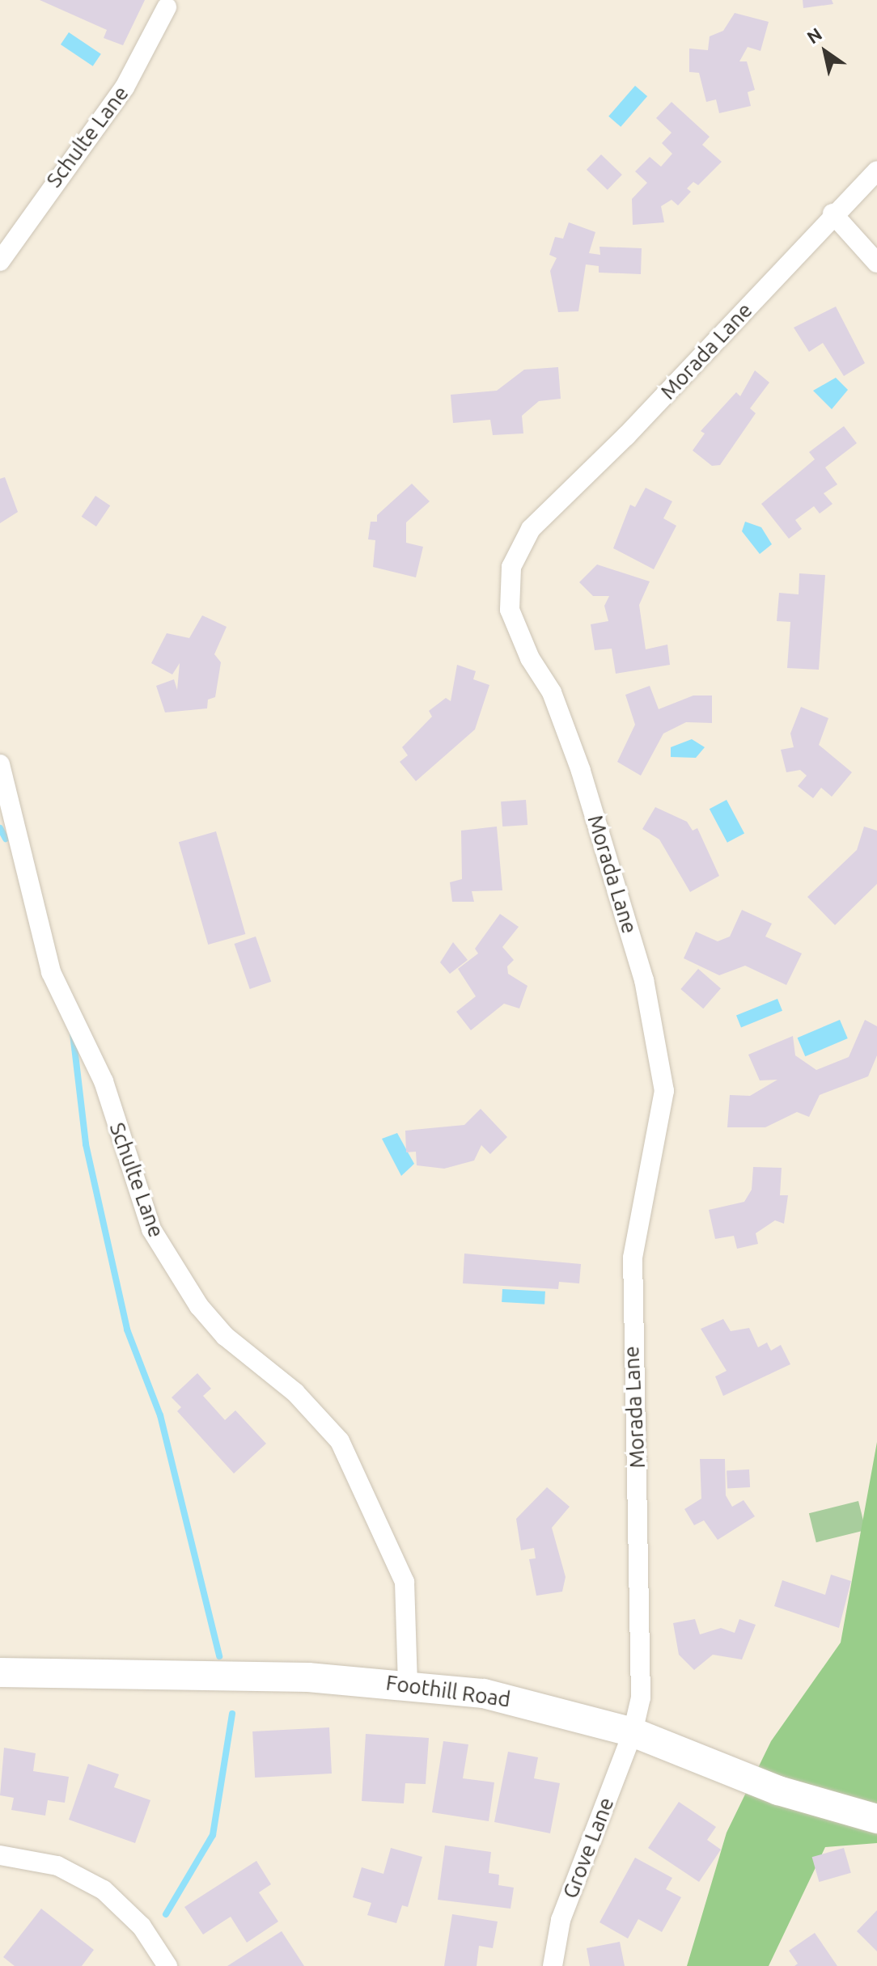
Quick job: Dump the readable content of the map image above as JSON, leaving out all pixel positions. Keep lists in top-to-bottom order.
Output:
{
  "streets": {
    "main road": ["Foothill Road"],
    "street": ["Schulte Lane", "Morada Lane", "Grove Lane"]
  },
  "crossings": [
    ["Schulte Lane", "Foothill Road"],
    ["Morada Lane", "Foothill Road"],
    ["Morada Lane", "Grove Lane"],
    ["Foothill Road", "Grove Lane"]
  ],
  "north": "top left"
}
